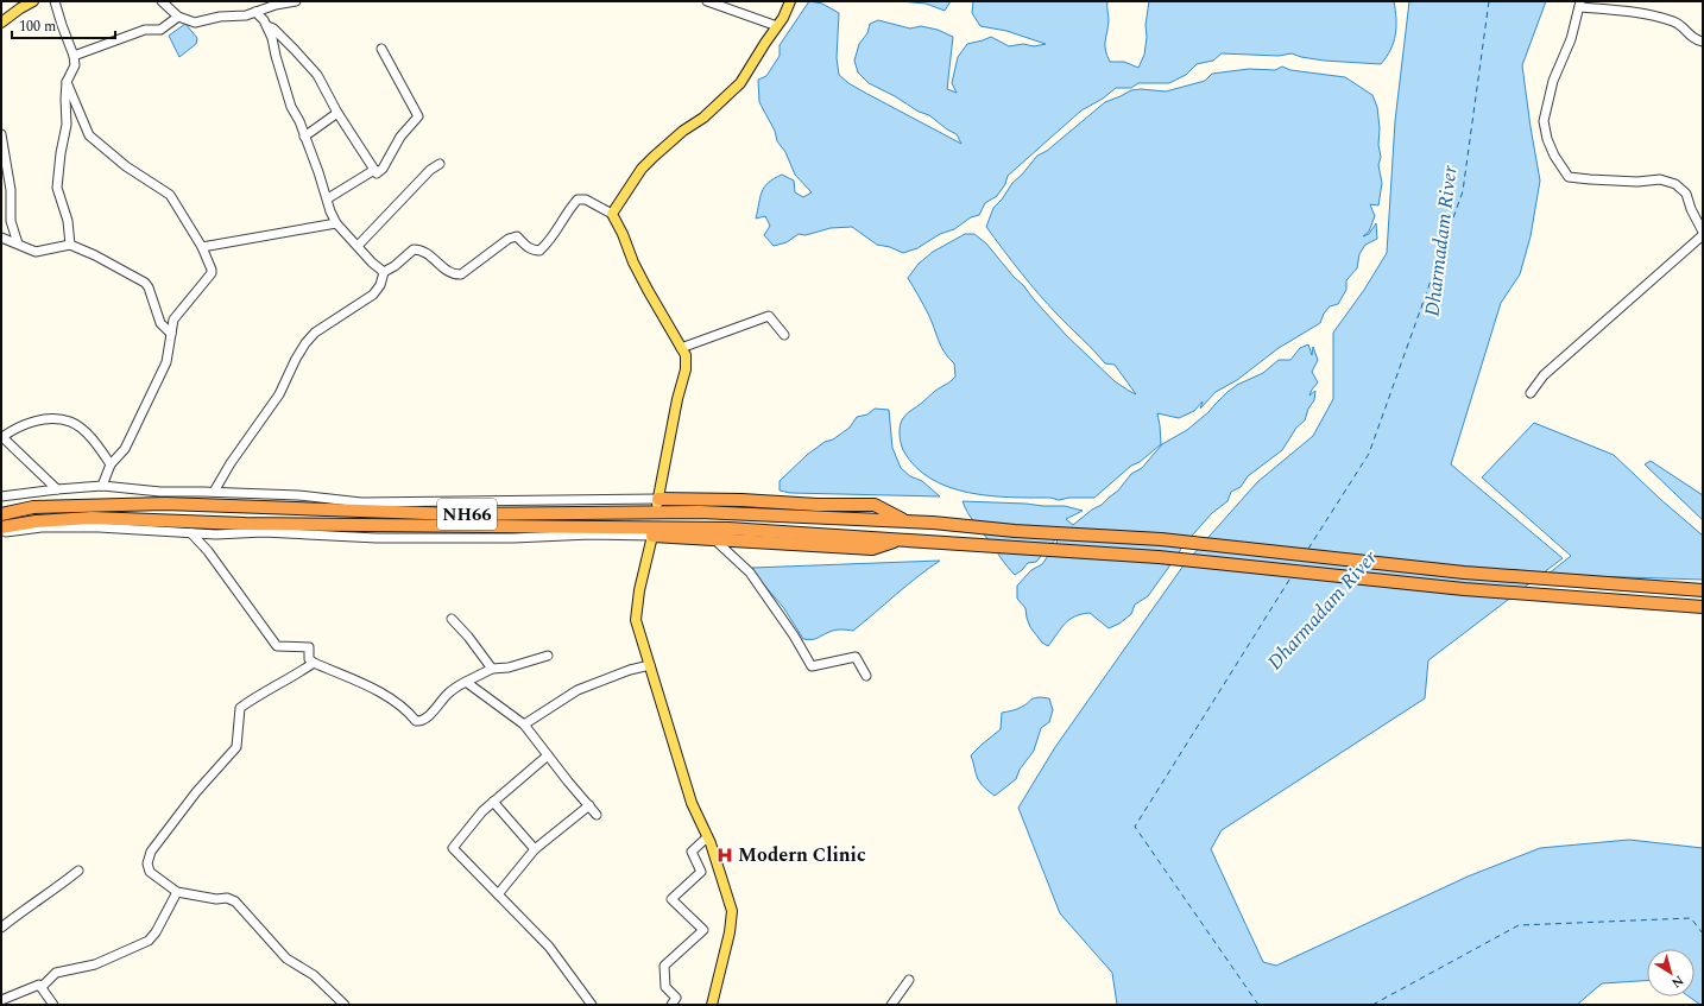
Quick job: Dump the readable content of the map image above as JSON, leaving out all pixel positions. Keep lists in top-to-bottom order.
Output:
{
  "streets": {
    "highway": ["NH66"]
  },
  "water": ["Dharmadam River"],
  "places": {
    "hospital": ["Modern Clinic"]
  },
  "scale_bar": "100 m",
  "north": "bottom right"
}
